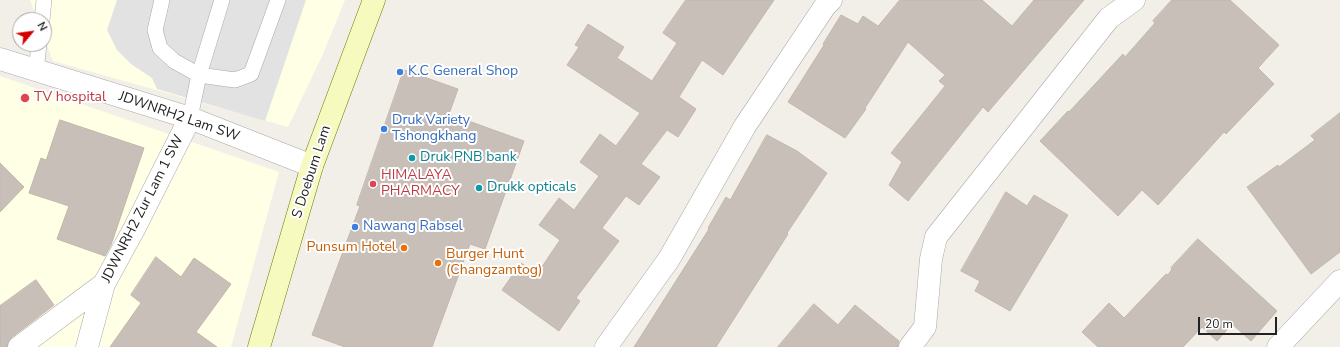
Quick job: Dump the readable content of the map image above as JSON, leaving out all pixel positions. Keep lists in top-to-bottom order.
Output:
{
  "streets": {
    "main road": ["S Doebum Lam"],
    "street": ["JDWNRH2 Lam SW", "JDWNRH2 Zur Lam 1 SW"]
  },
  "crossings": [
    ["JDWNRH2 Lam SW", "S Doebum Lam"],
    ["JDWNRH2 Lam SW", "JDWNRH2 Zur Lam 1 SW"]
  ],
  "places": [
    "K.C General Shop",
    "TV hospital",
    "Druk Variety Tshongkhang",
    "Druk PNB bank",
    "HIMALAYA PHARMACY",
    "Drukk opticals",
    "Nawang Rabsel",
    "Punsum Hotel",
    "Burger Hunt (Changzamtog)"
  ],
  "scale_bar": "20 m",
  "north": "top right"
}
